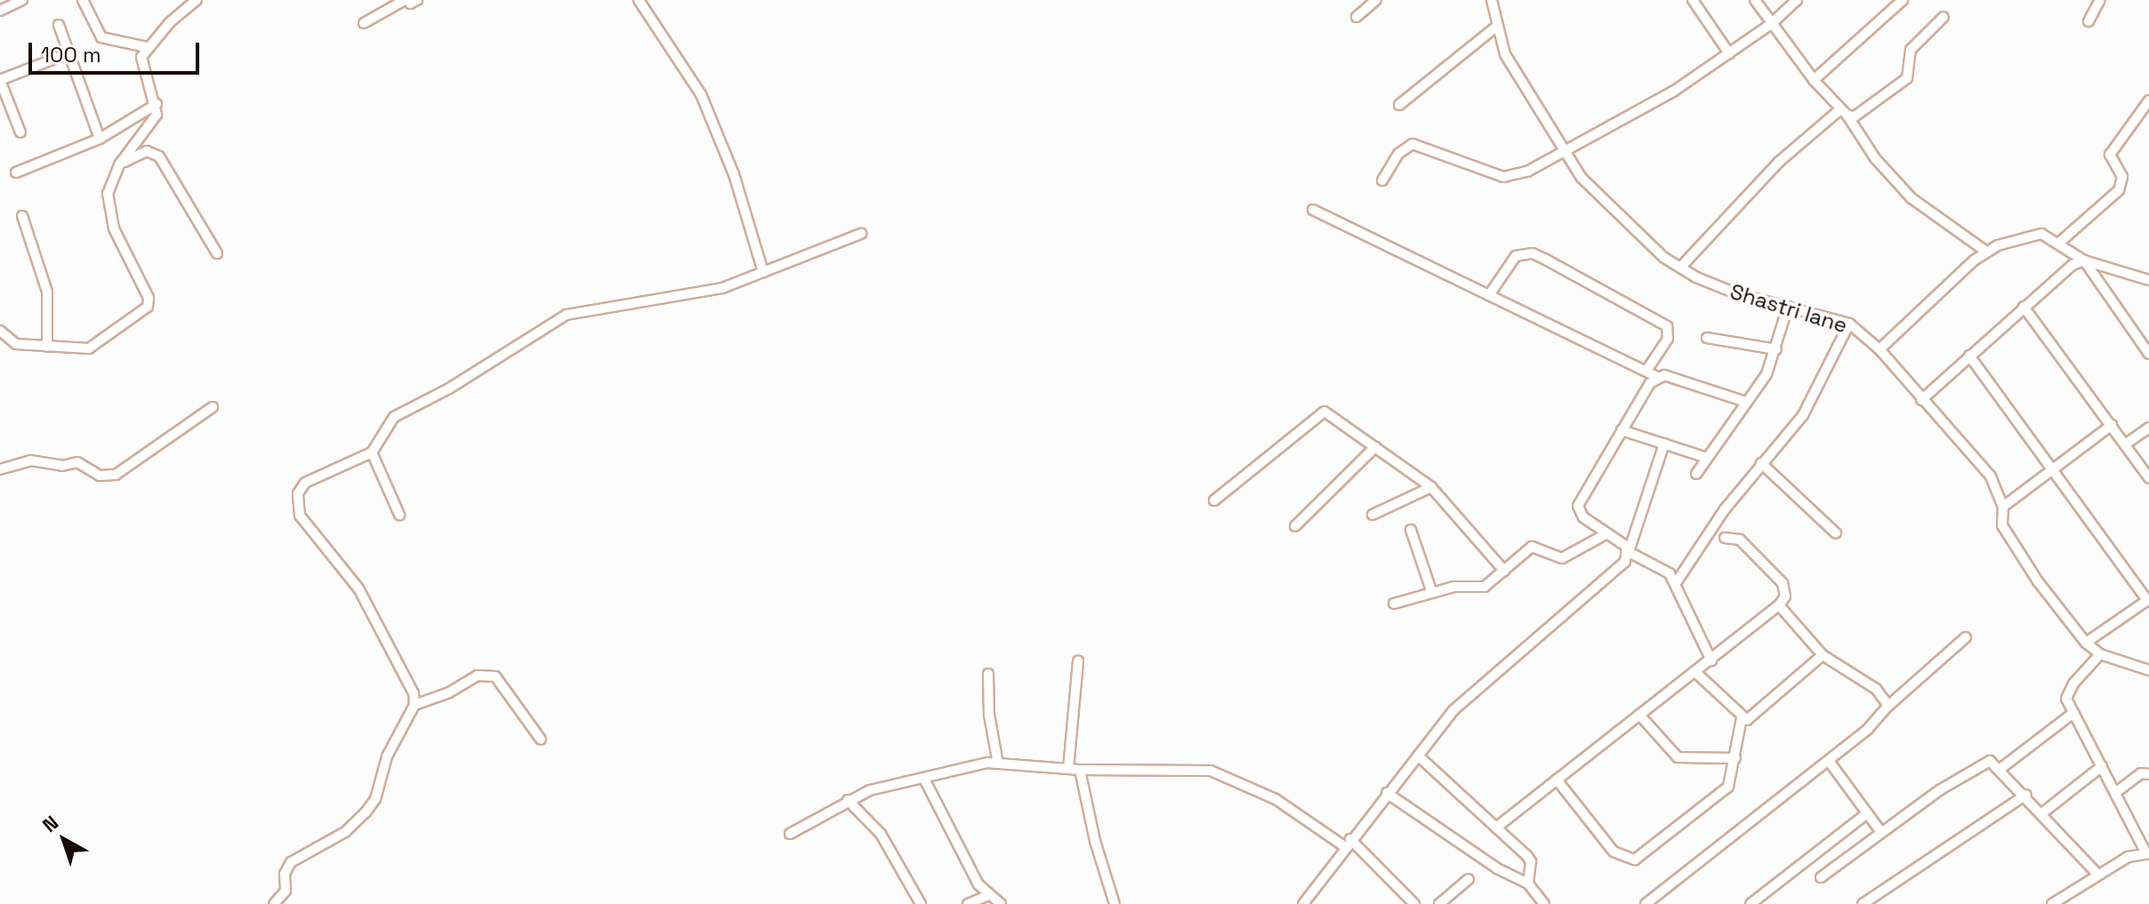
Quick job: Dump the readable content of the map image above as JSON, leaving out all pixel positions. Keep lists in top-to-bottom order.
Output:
{
  "streets": {
    "street": ["Shastri lane"]
  },
  "scale_bar": "100 m",
  "north": "top left"
}
